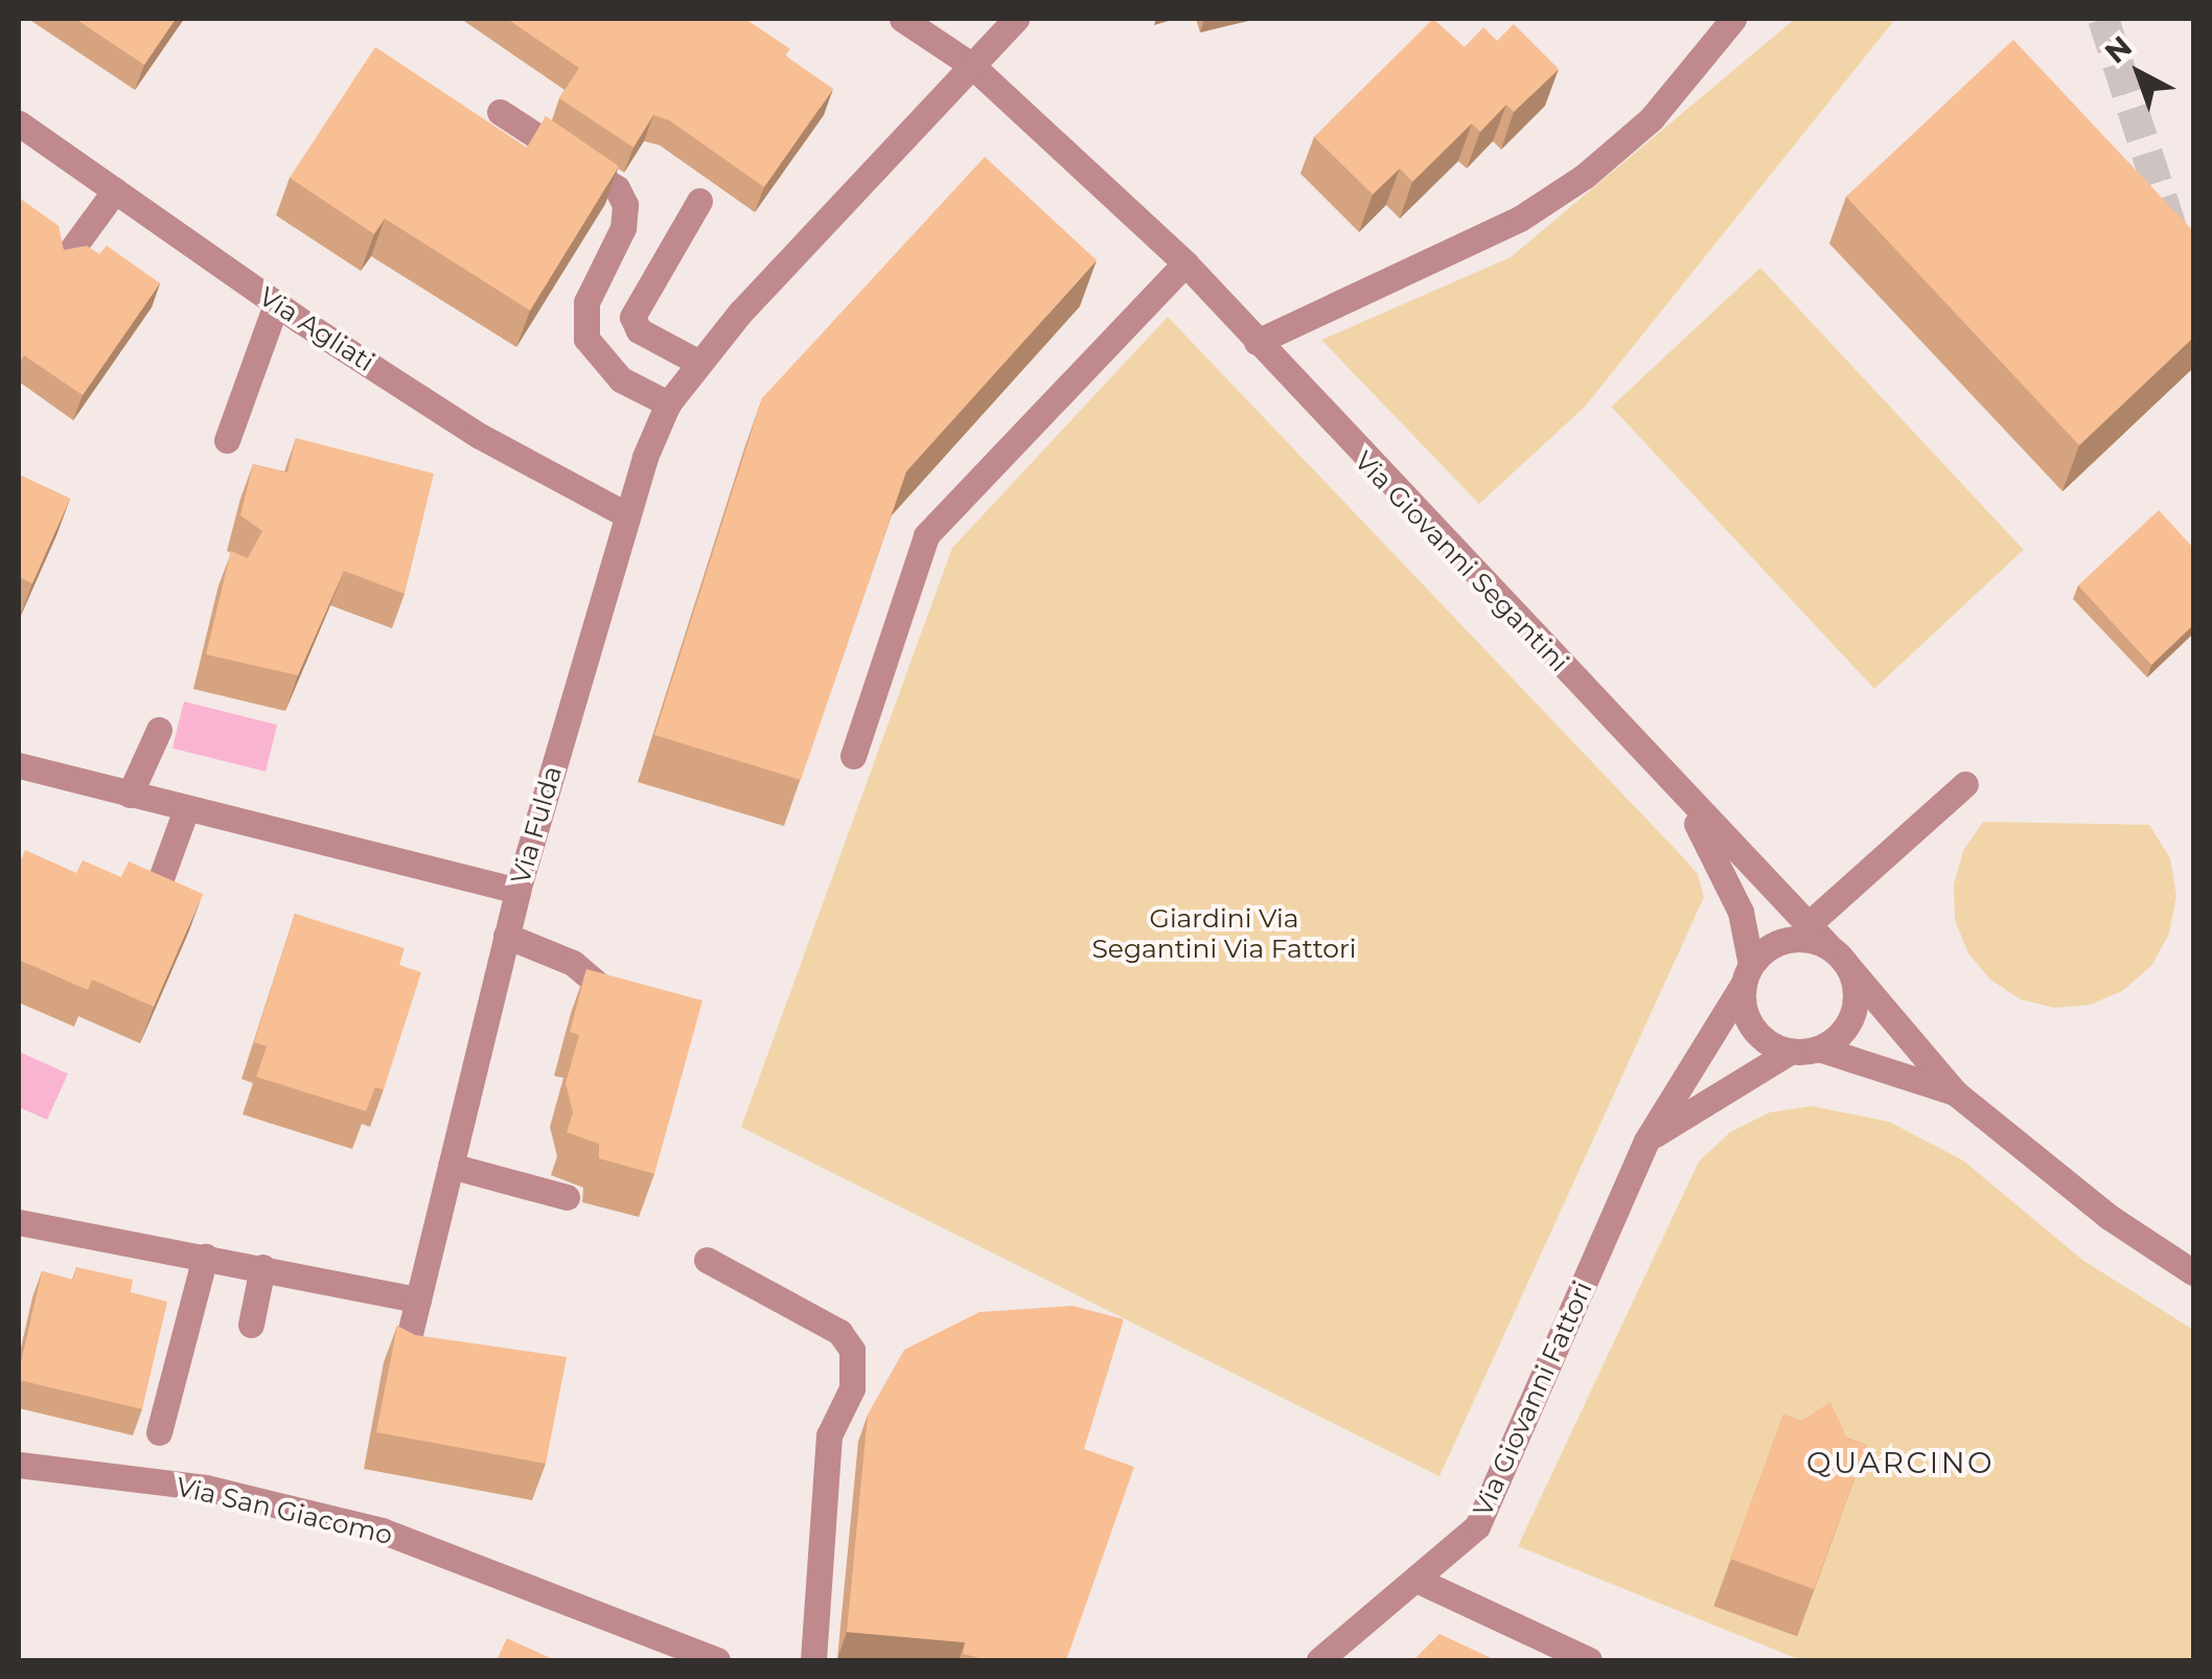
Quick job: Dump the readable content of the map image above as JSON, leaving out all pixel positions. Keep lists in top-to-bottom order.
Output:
{
  "streets": {
    "street": [
      "Via Agliati",
      "Via Giovanni Segantini",
      "Via Fulda",
      "Via Giovanni Fattori",
      "Via San Giacomo"
    ]
  },
  "crossings": [
    ["Via Agliati", "Via Fulda"],
    ["Via Giovanni Segantini", "Via Fulda"],
    ["Via Giovanni Segantini", "Via Giovanni Fattori"]
  ],
  "districts": ["QUARCINO"],
  "parks": ["Giardini Via Segantini Via Fattori"],
  "north": "top left"
}
